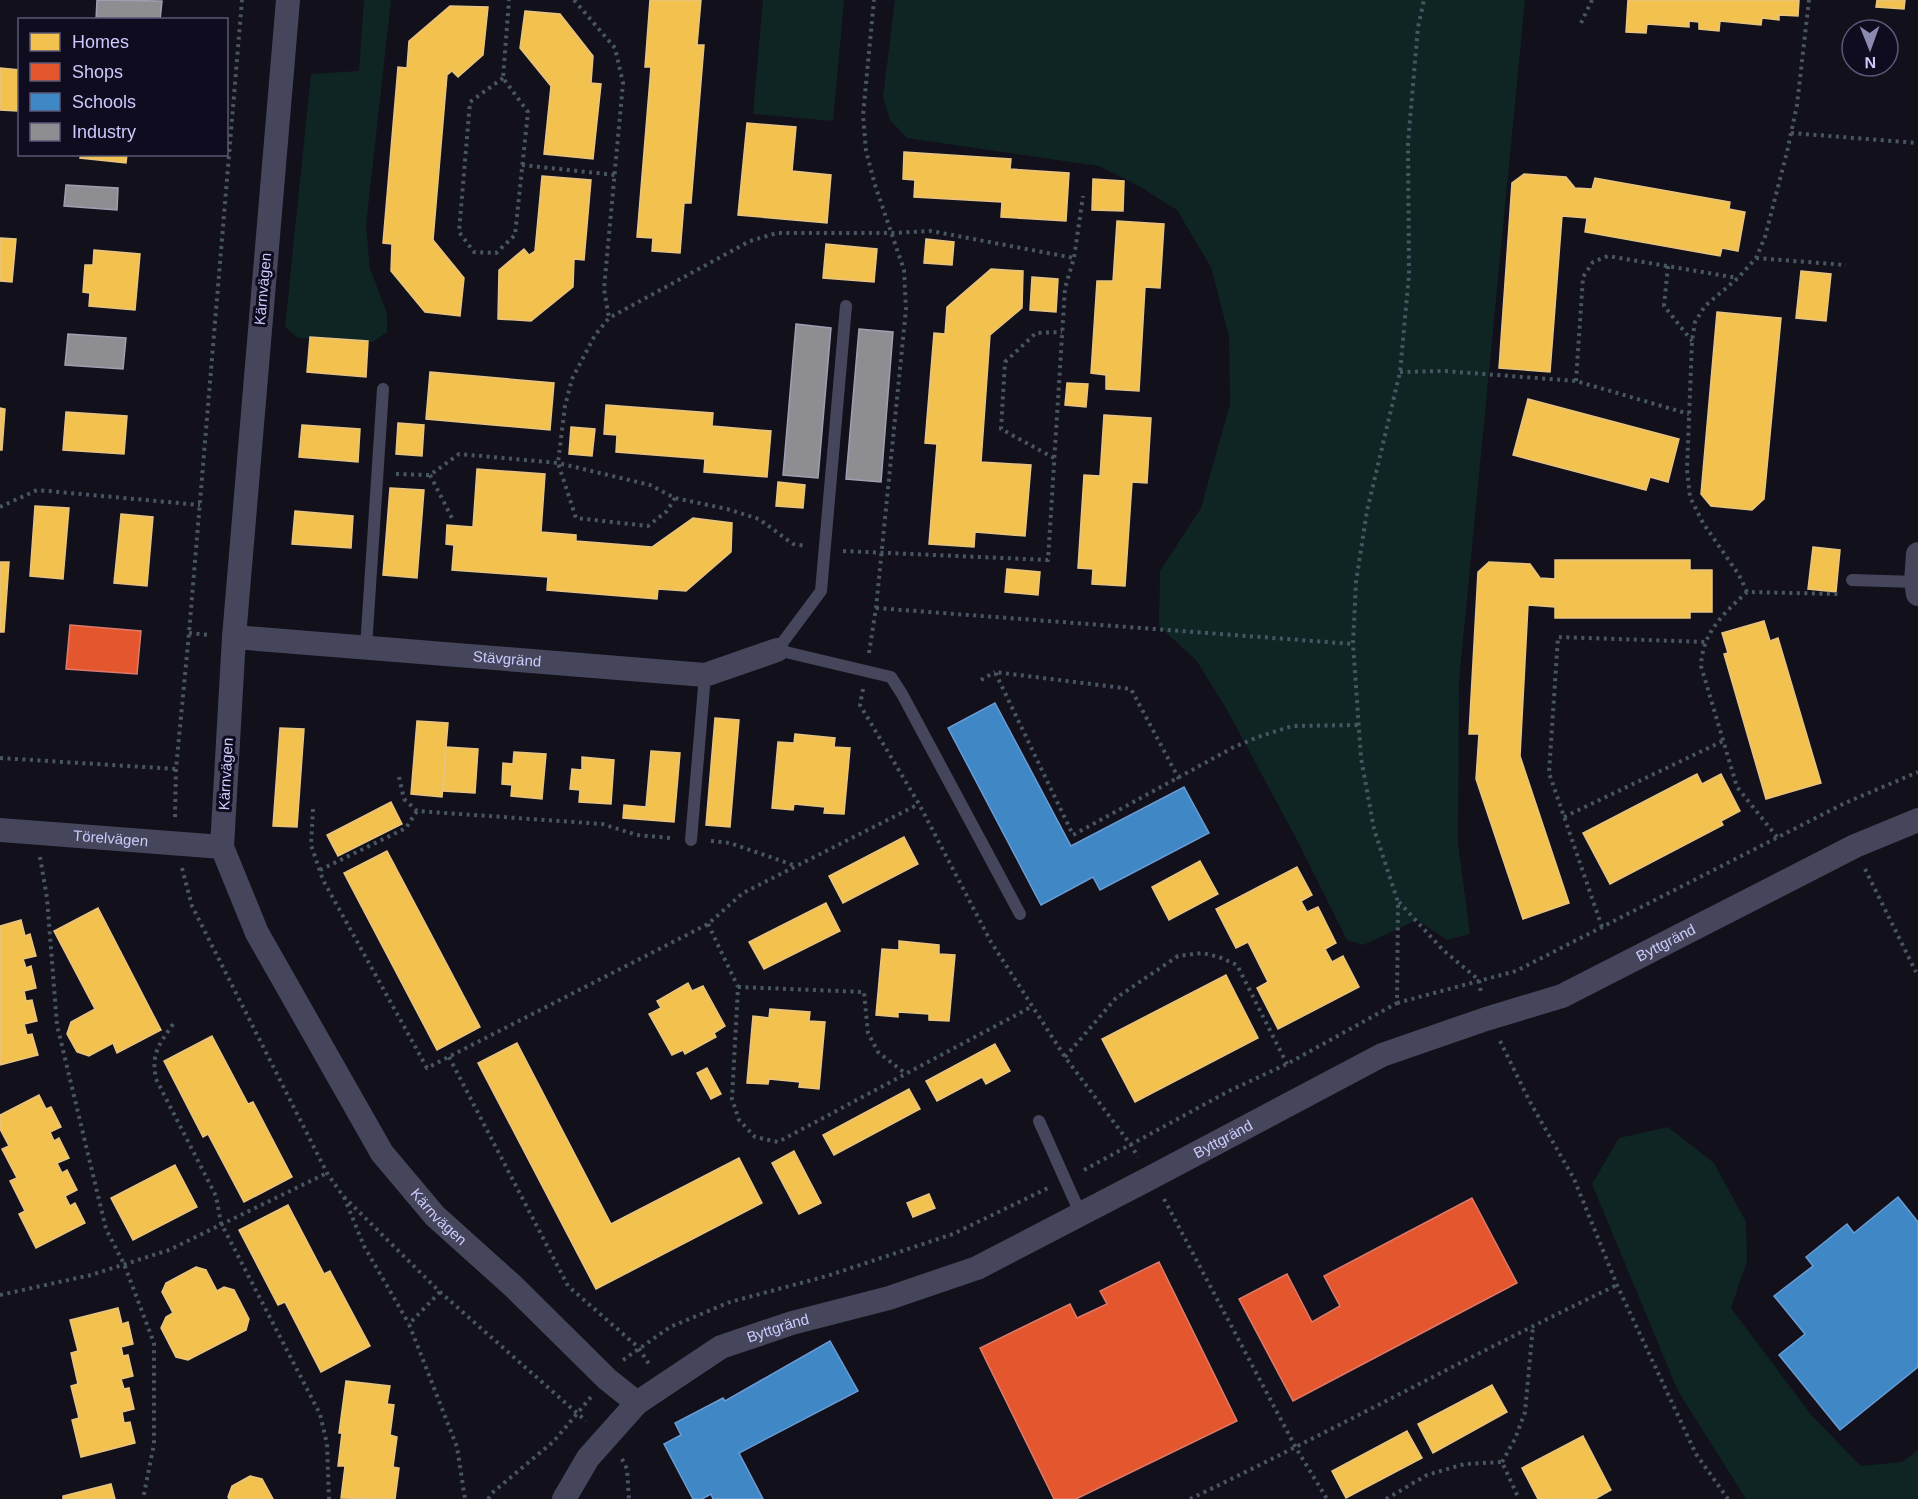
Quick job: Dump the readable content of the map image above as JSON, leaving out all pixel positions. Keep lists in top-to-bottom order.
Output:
{
  "streets": {
    "street": [
      "Kärnvägen",
      "Stävgränd",
      "Törelvägen",
      "Byttgränd"
    ]
  },
  "crossings": [
    ["Kärnvägen", "Stävgränd"],
    ["Kärnvägen", "Törelvägen"],
    ["Kärnvägen", "Byttgränd"]
  ],
  "legend": [
    "Homes",
    "Shops",
    "Schools",
    "Industry"
  ],
  "north": "bottom"
}
